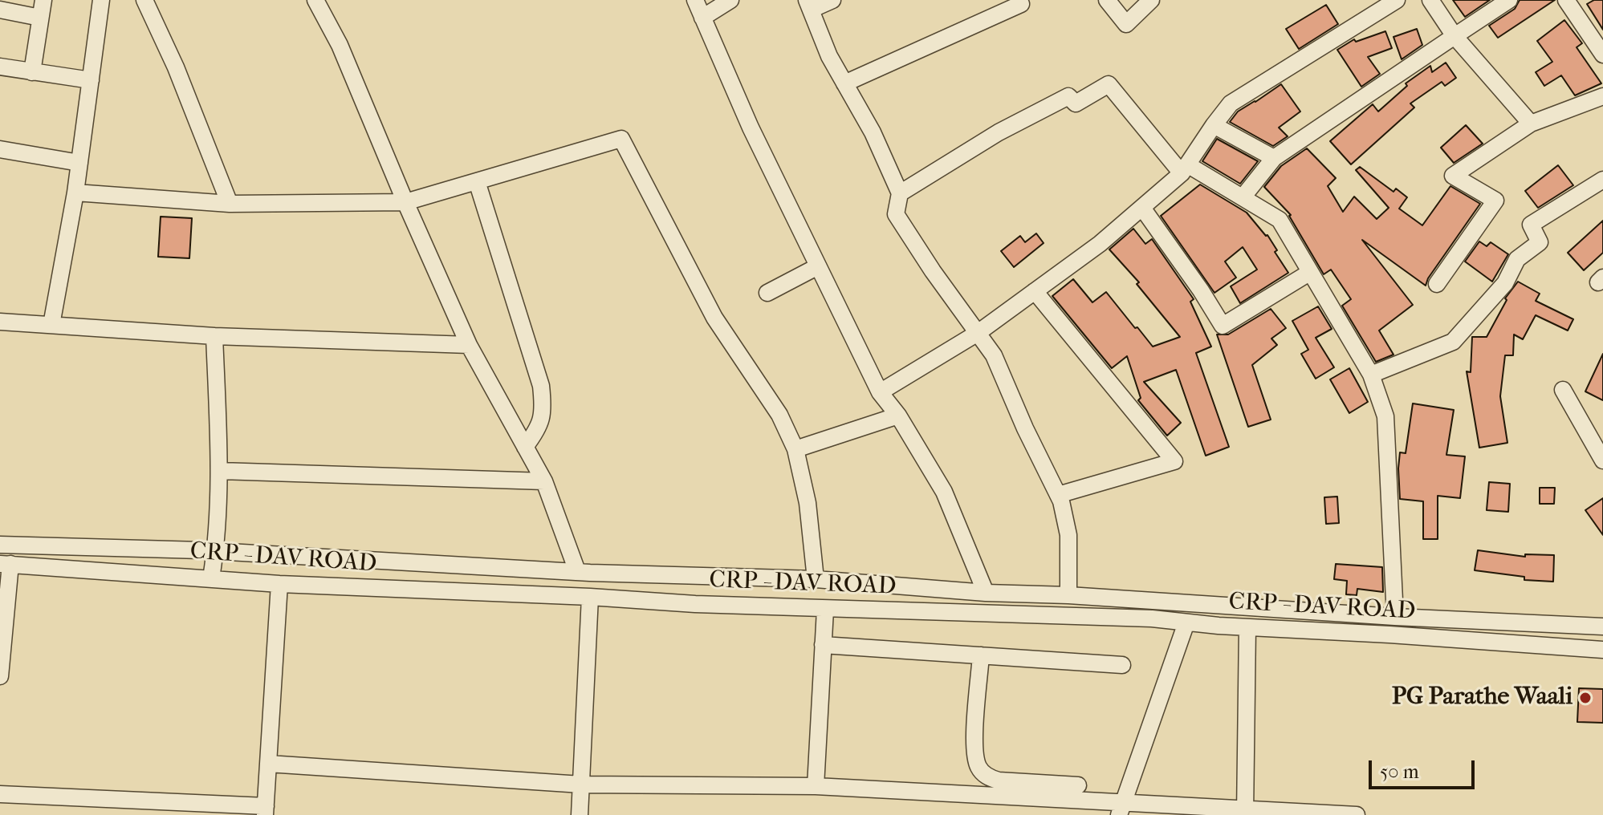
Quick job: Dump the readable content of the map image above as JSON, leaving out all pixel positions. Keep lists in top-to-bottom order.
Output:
{
  "streets": {
    "street": ["CRP - DAV ROAD"]
  },
  "places": ["PG Parathe Waali"],
  "scale_bar": "50 m"
}
